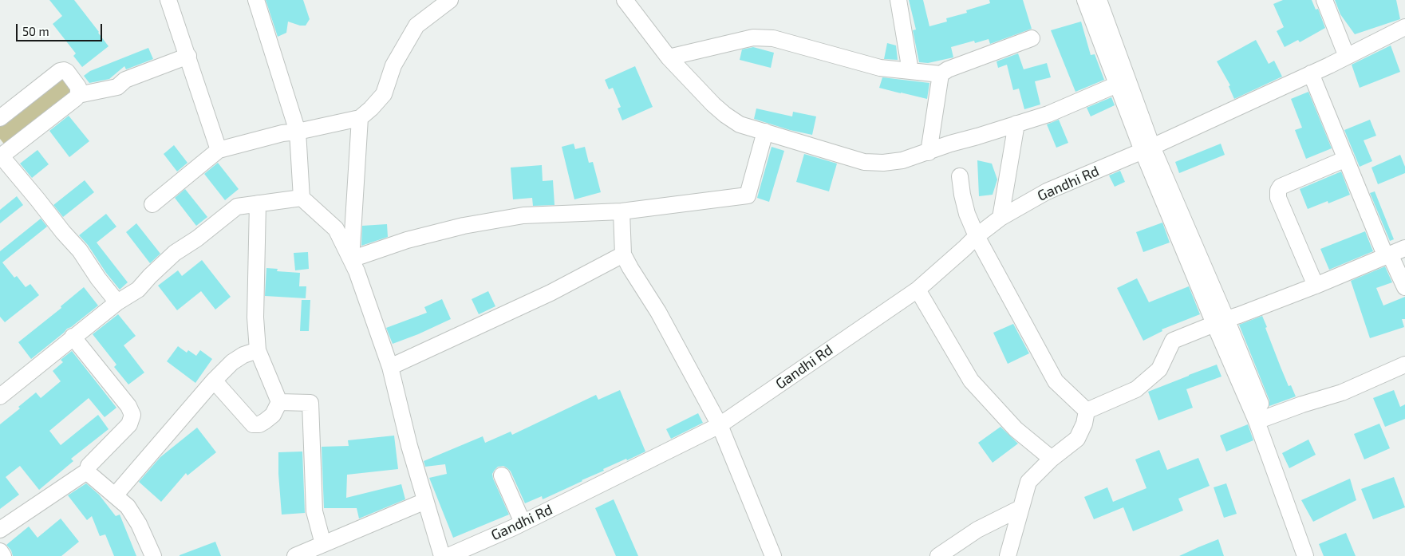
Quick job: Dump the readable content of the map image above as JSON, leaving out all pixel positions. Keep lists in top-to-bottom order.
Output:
{
  "streets": {
    "street": ["Gandhi Rd"]
  },
  "scale_bar": "50 m"
}
